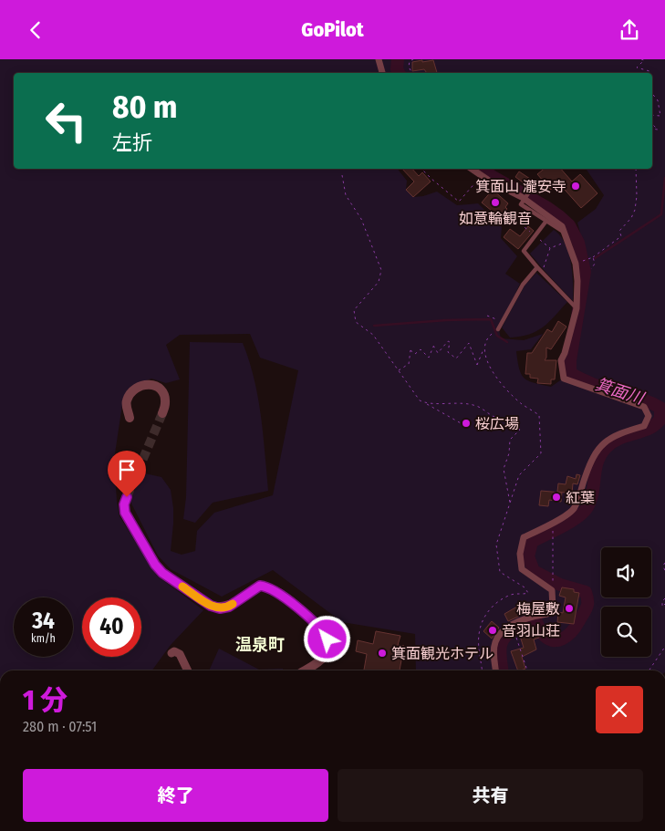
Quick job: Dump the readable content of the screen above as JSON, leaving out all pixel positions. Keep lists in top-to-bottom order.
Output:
{
  "districts": ["温泉町"],
  "water": ["箕面川"],
  "places": [
    "箕面山 瀧安寺",
    "如意輪観音",
    "桜広場",
    "紅葉",
    "梅屋敷",
    "音羽山荘",
    "箕面観光ホテル"
  ],
  "page": {
    "header": "GoPilot",
    "turn": ["80 m", "左折"],
    "speed": "34 km/h",
    "limit": "40",
    "heading": ["1 分", "280 m · 07:51"],
    "buttons": ["終了", "共有"]
  }
}
